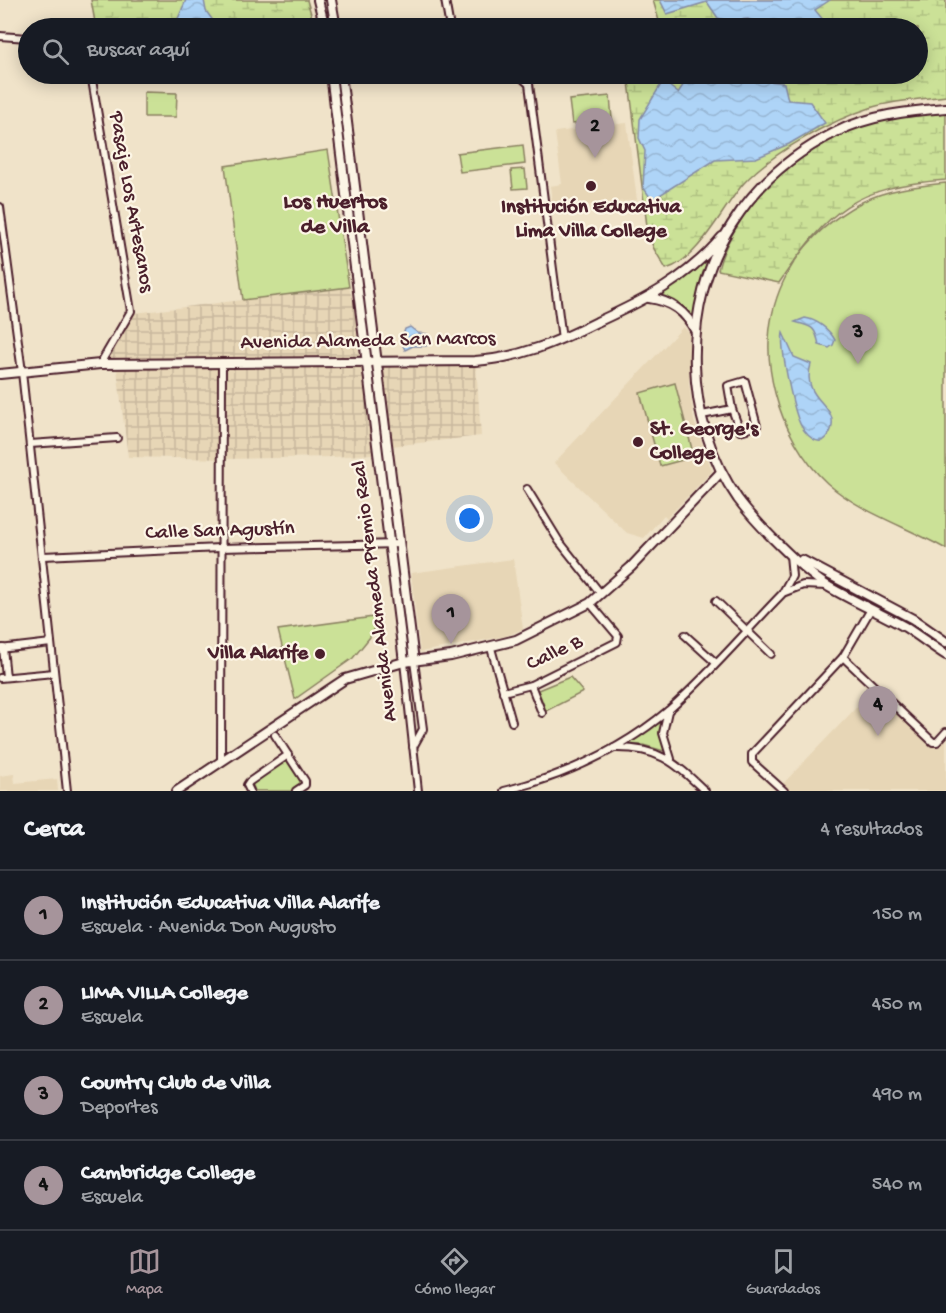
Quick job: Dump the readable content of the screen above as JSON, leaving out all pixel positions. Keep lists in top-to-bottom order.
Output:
{
  "streets": {
    "street": [
      "Pasaje Los Artesanos",
      "Avenida Alameda San Marcos",
      "Calle San Agustín",
      "Avenida Alameda Premio Real",
      "Calle B"
    ]
  },
  "crossings": [
    ["Pasaje Los Artesanos", "Avenida Alameda San Marcos"],
    ["Avenida Alameda San Marcos", "Avenida Alameda Premio Real"],
    ["Calle San Agustín", "Avenida Alameda Premio Real"]
  ],
  "districts": ["Los Huertos de Villa"],
  "places": ["Institución Educativa Lima Villa College", "St. George's College", "Villa Alarife"],
  "page": {
    "search": "Buscar aquí",
    "pins": [
      "2",
      "3",
      "1",
      "4"
    ],
    "heading": ["Cerca", "4 resultados"],
    "list": [
      {
        "mark": "1",
        "name": "Institución Educativa Villa Alarife",
        "note": "Escuela · Avenida Don Augusto",
        "value": "150 m"
      },
      {
        "mark": "2",
        "name": "LIMA VILLA College",
        "note": "Escuela",
        "value": "450 m"
      },
      {
        "mark": "3",
        "name": "Country Club de Villa",
        "note": "Deportes",
        "value": "490 m"
      },
      {
        "mark": "4",
        "name": "Cambridge College",
        "note": "Escuela",
        "value": "540 m"
      }
    ],
    "nav": ["Mapa", "Cómo llegar", "Guardados"]
  }
}
